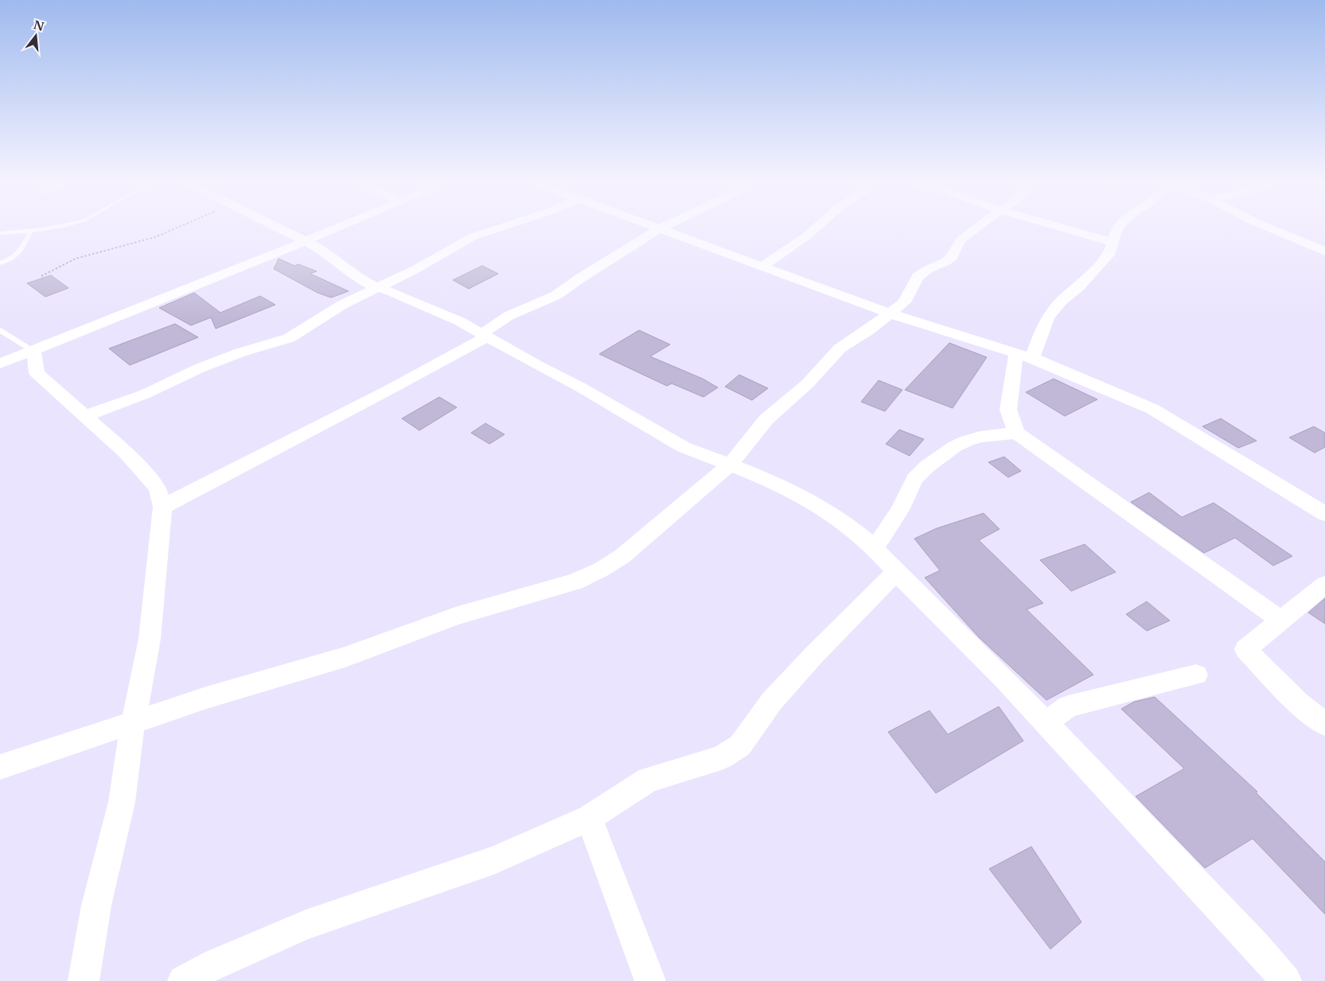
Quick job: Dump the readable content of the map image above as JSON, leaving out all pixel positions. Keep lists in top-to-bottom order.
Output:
{
  "north": "top"
}
